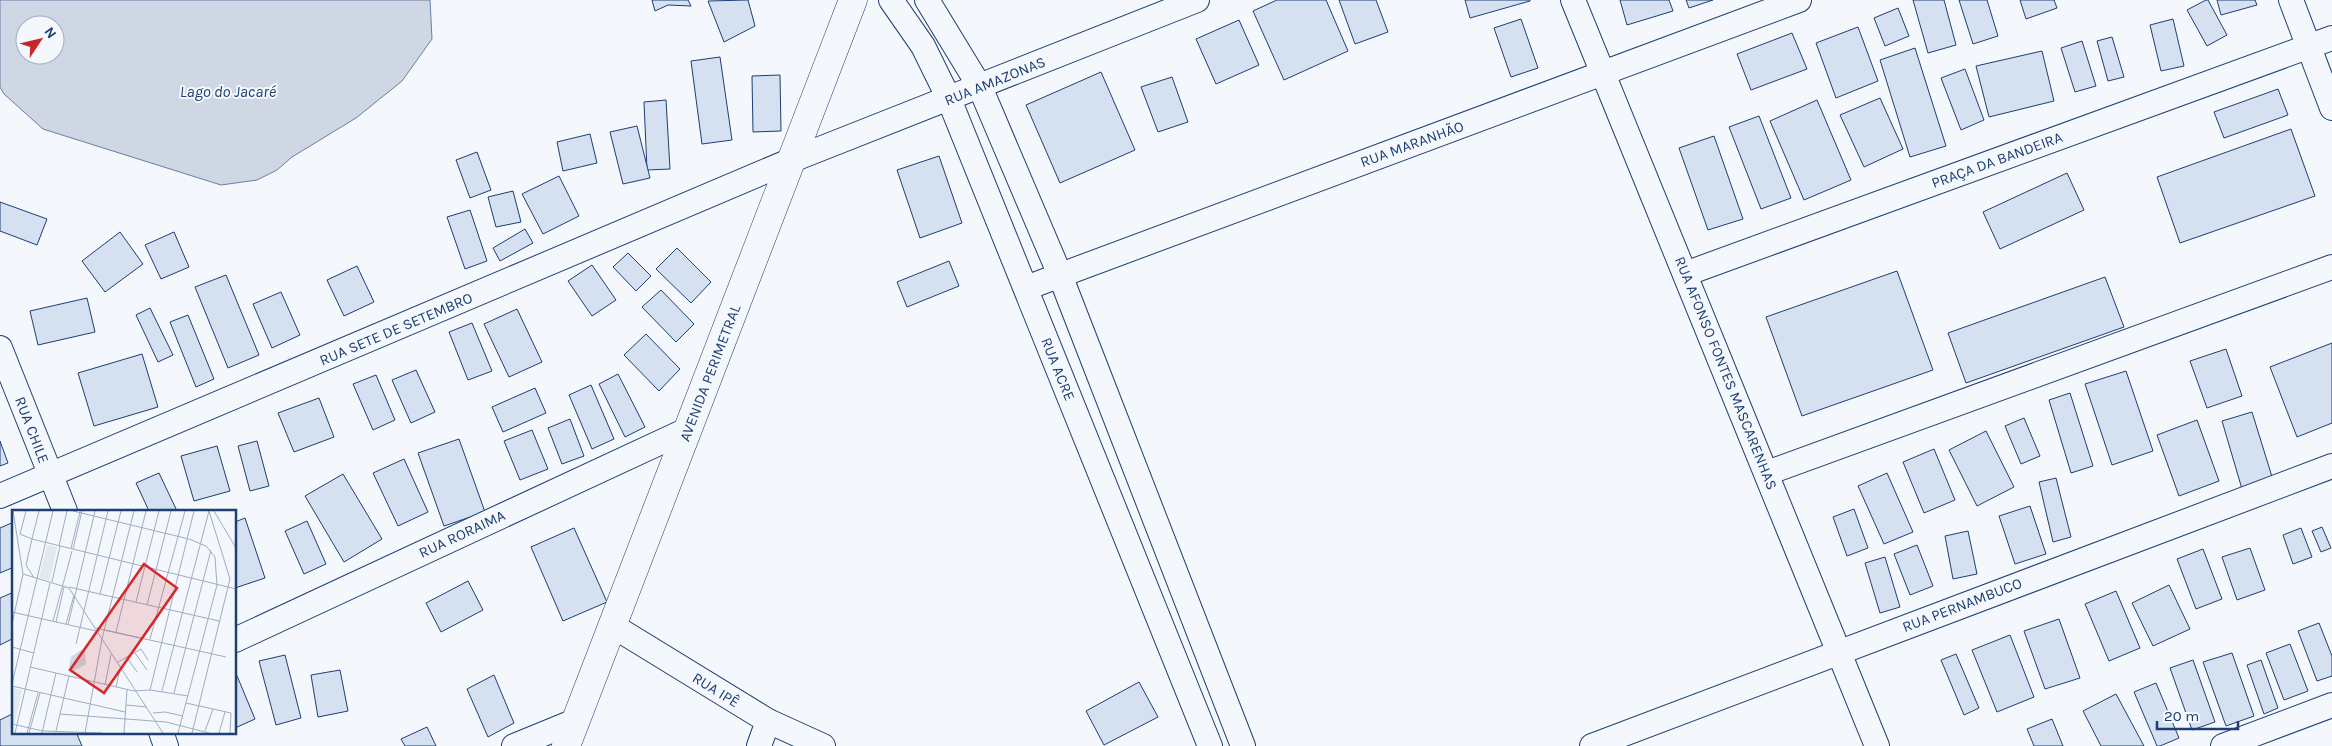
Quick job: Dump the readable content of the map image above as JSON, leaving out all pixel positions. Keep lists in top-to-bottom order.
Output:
{
  "streets": {
    "main road": ["AVENIDA PERIMETRAL"],
    "street": [
      "RUA AMAZONAS",
      "RUA MARANHÃO",
      "PRAÇA DA BANDEIRA",
      "RUA SETE DE SETEMBRO",
      "RUA ACRE",
      "RUA AFONSO FONTES MASCARENHAS",
      "RUA CHILE",
      "RUA RORAIMA",
      "RUA PERNAMBUCO",
      "RUA IPÊ"
    ]
  },
  "crossings": [
    ["RUA AMAZONAS", "RUA SETE DE SETEMBRO"],
    ["RUA AMAZONAS", "RUA ACRE"],
    ["RUA AMAZONAS", "AVENIDA PERIMETRAL"],
    ["RUA MARANHÃO", "RUA ACRE"],
    ["RUA MARANHÃO", "RUA AFONSO FONTES MASCARENHAS"],
    ["PRAÇA DA BANDEIRA", "RUA AFONSO FONTES MASCARENHAS"],
    ["RUA SETE DE SETEMBRO", "AVENIDA PERIMETRAL"],
    ["RUA SETE DE SETEMBRO", "RUA CHILE"],
    ["AVENIDA PERIMETRAL", "RUA RORAIMA"],
    ["AVENIDA PERIMETRAL", "RUA IPÊ"],
    ["RUA AFONSO FONTES MASCARENHAS", "RUA PERNAMBUCO"]
  ],
  "water": ["Lago do Jacaré"],
  "scale_bar": "20 m",
  "north": "top right"
}
